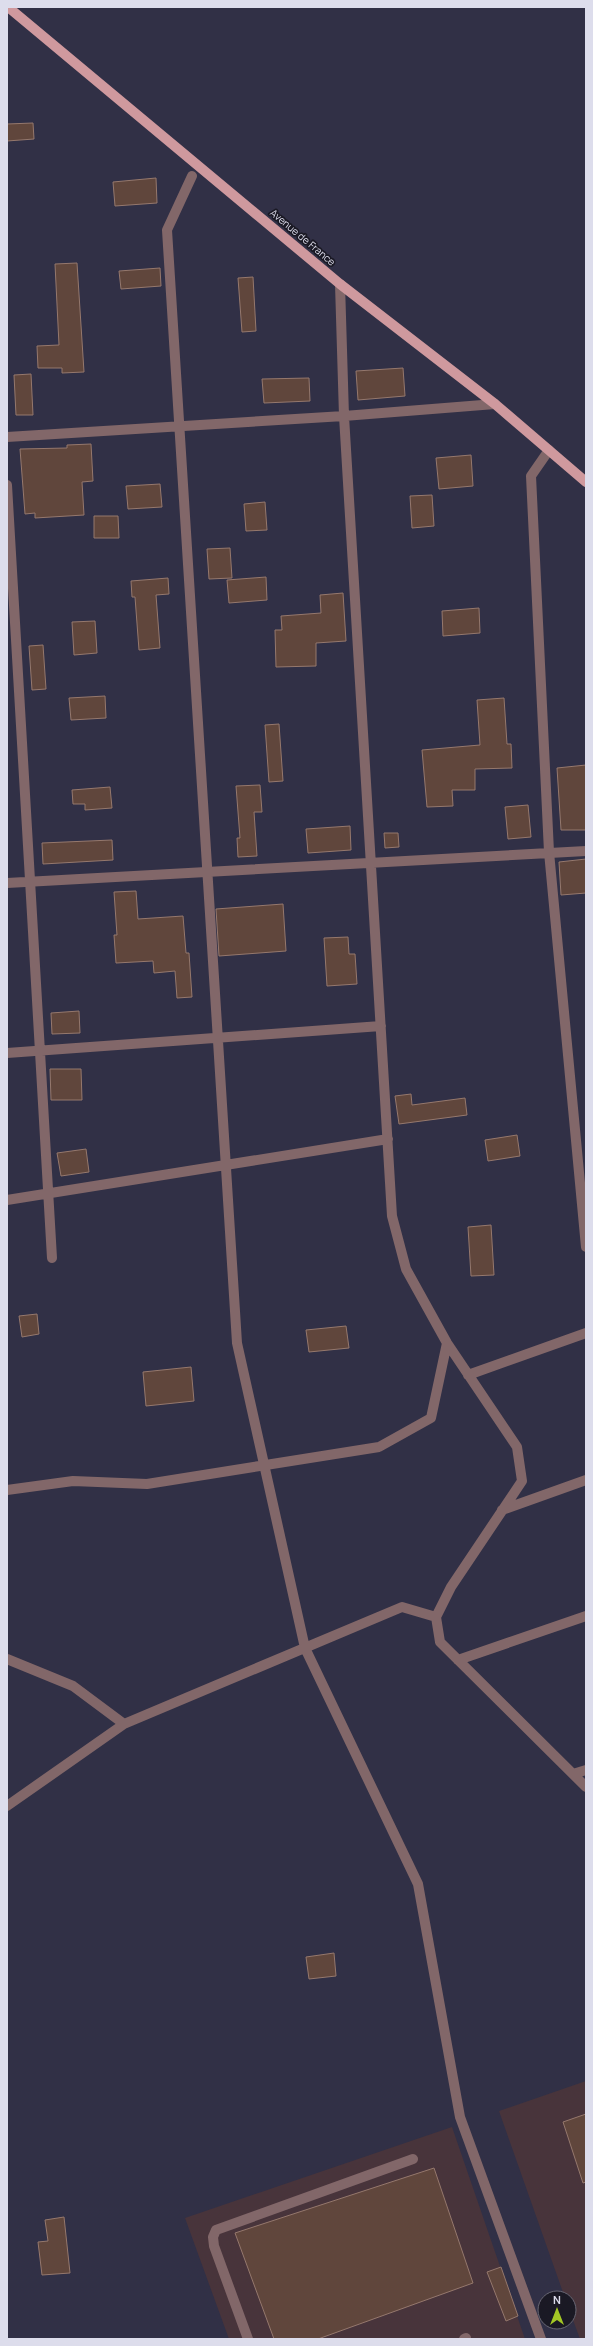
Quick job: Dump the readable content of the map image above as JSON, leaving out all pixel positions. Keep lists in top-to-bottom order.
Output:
{
  "streets": {
    "main road": ["Avenue de France"]
  },
  "north": "top"
}
